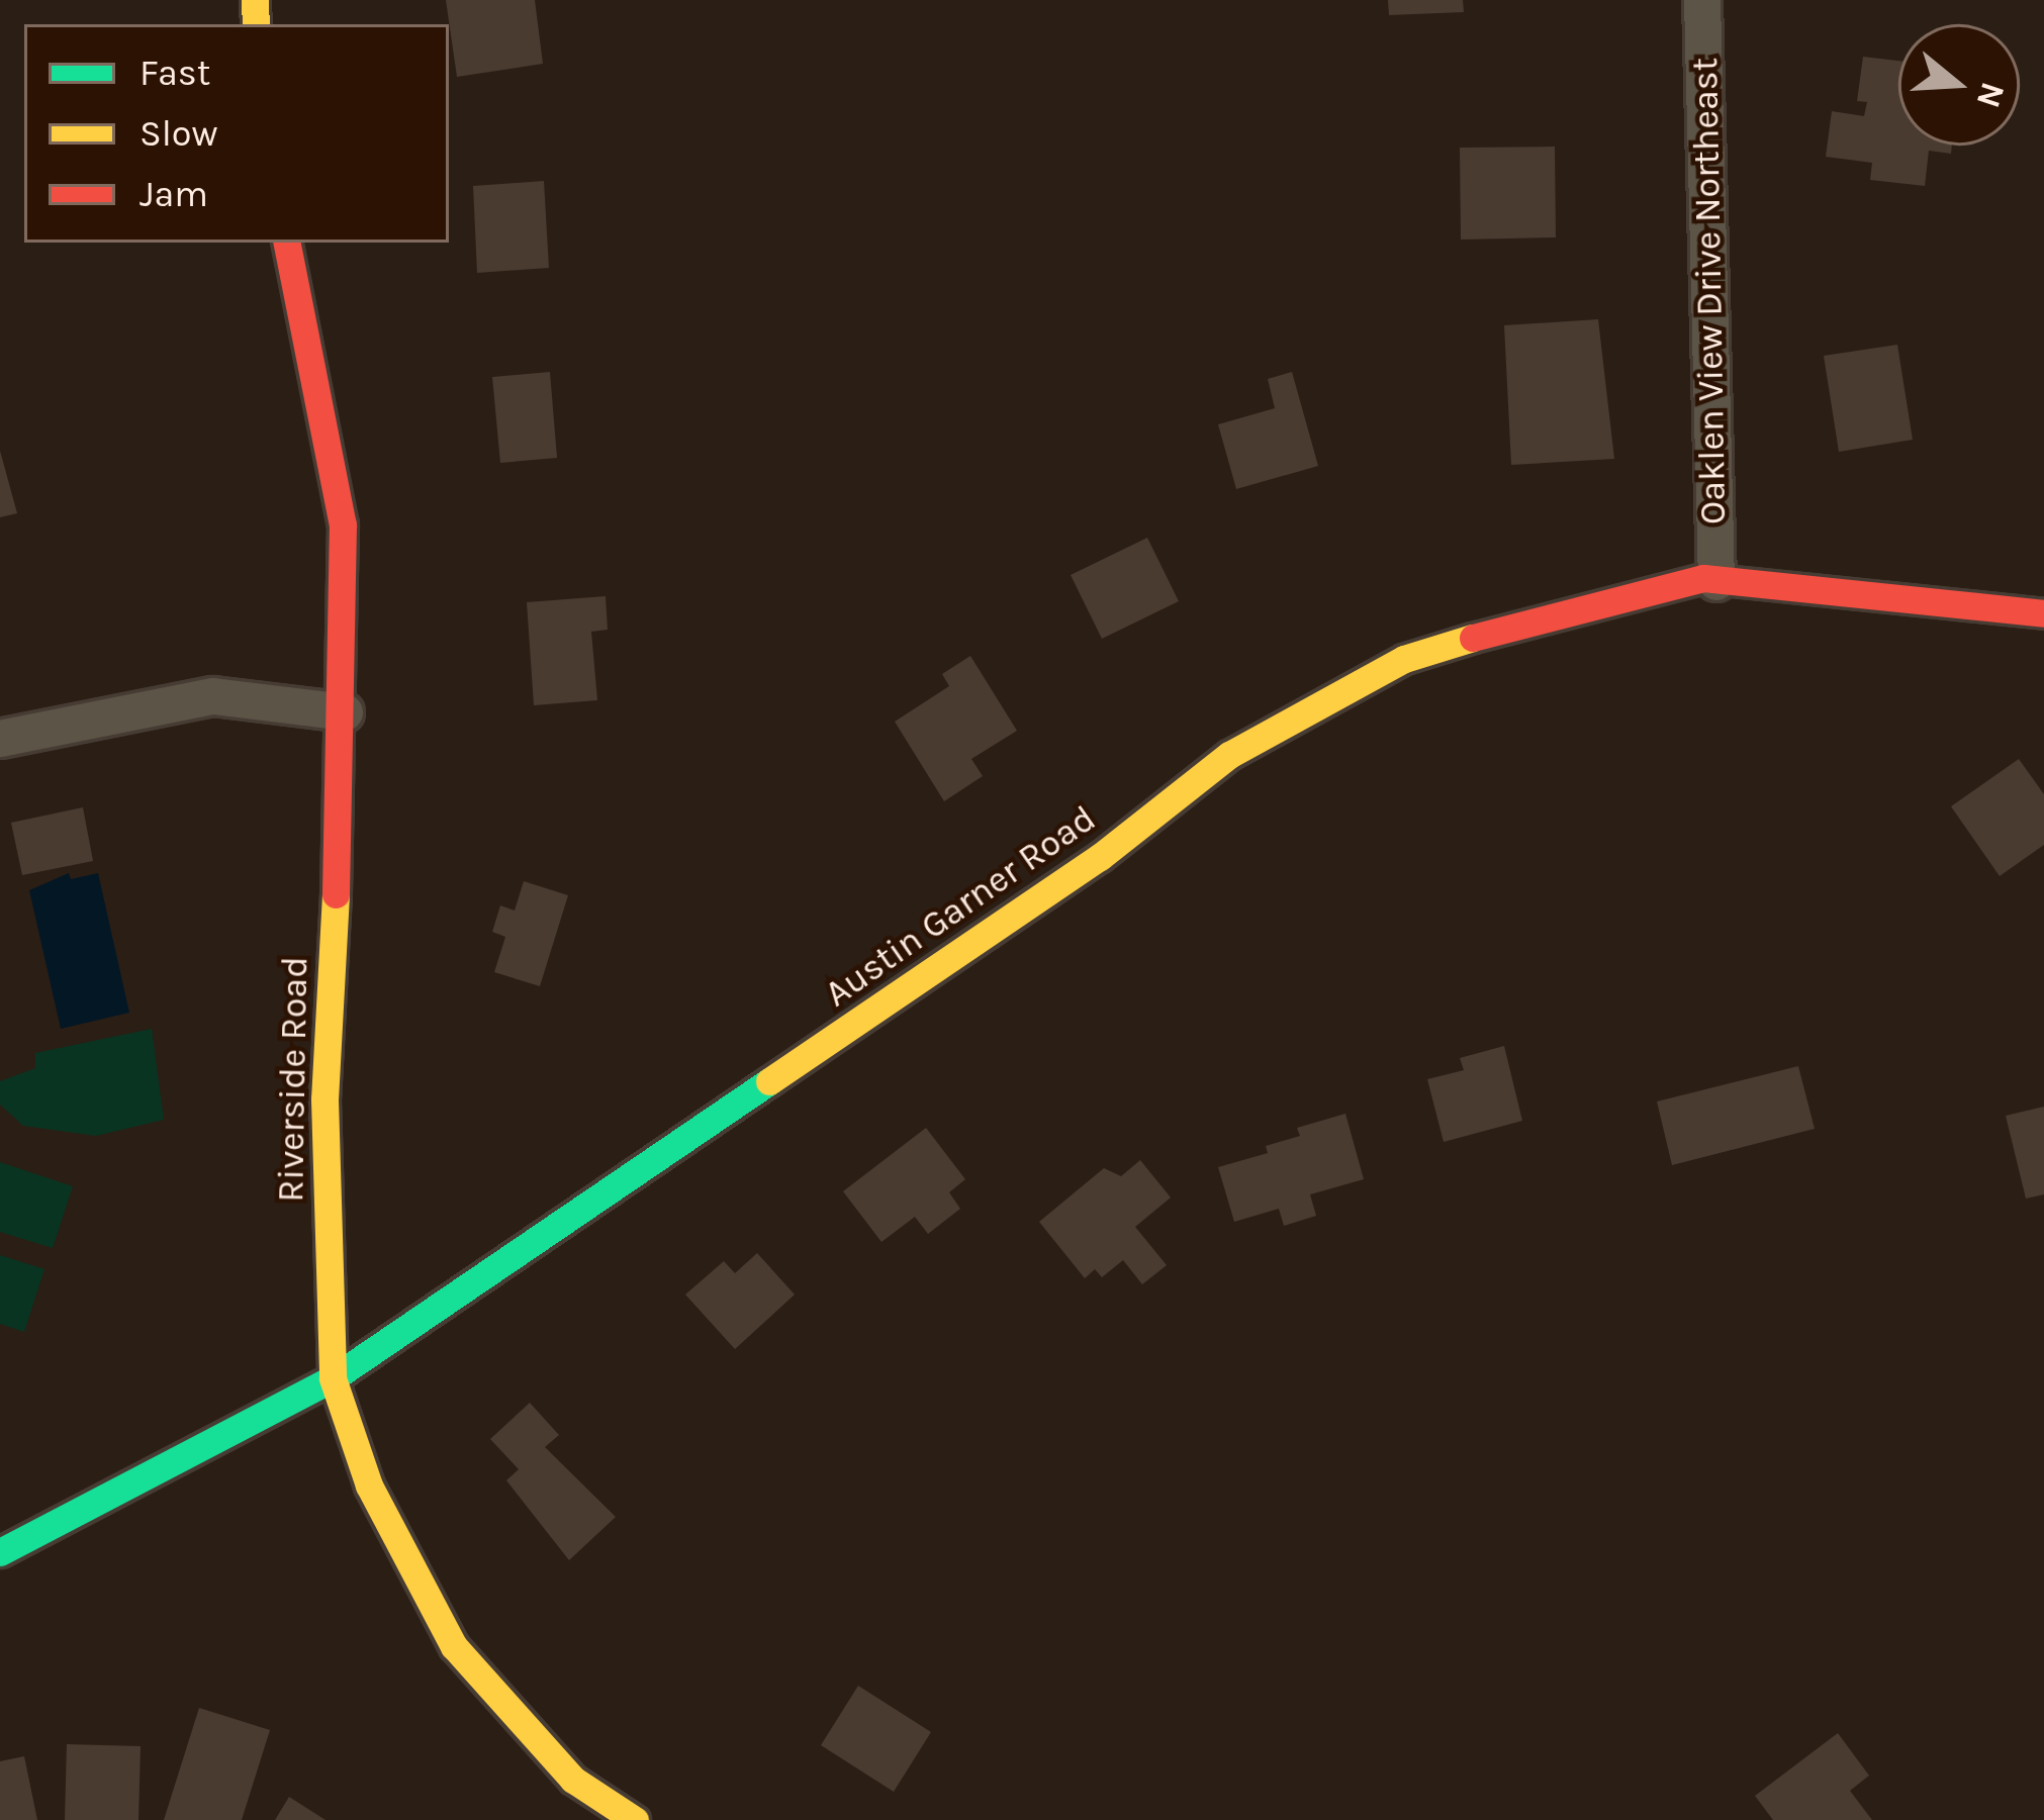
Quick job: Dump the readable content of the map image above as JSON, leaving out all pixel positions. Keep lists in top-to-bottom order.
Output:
{
  "streets": {
    "street": ["Oaklen View Drive Northeast", "Austin Garner Road", "Riverside Road"]
  },
  "crossings": [
    ["Oaklen View Drive Northeast", "Austin Garner Road"],
    ["Austin Garner Road", "Riverside Road"]
  ],
  "legend": ["Fast", "Slow", "Jam"],
  "north": "right"
}
